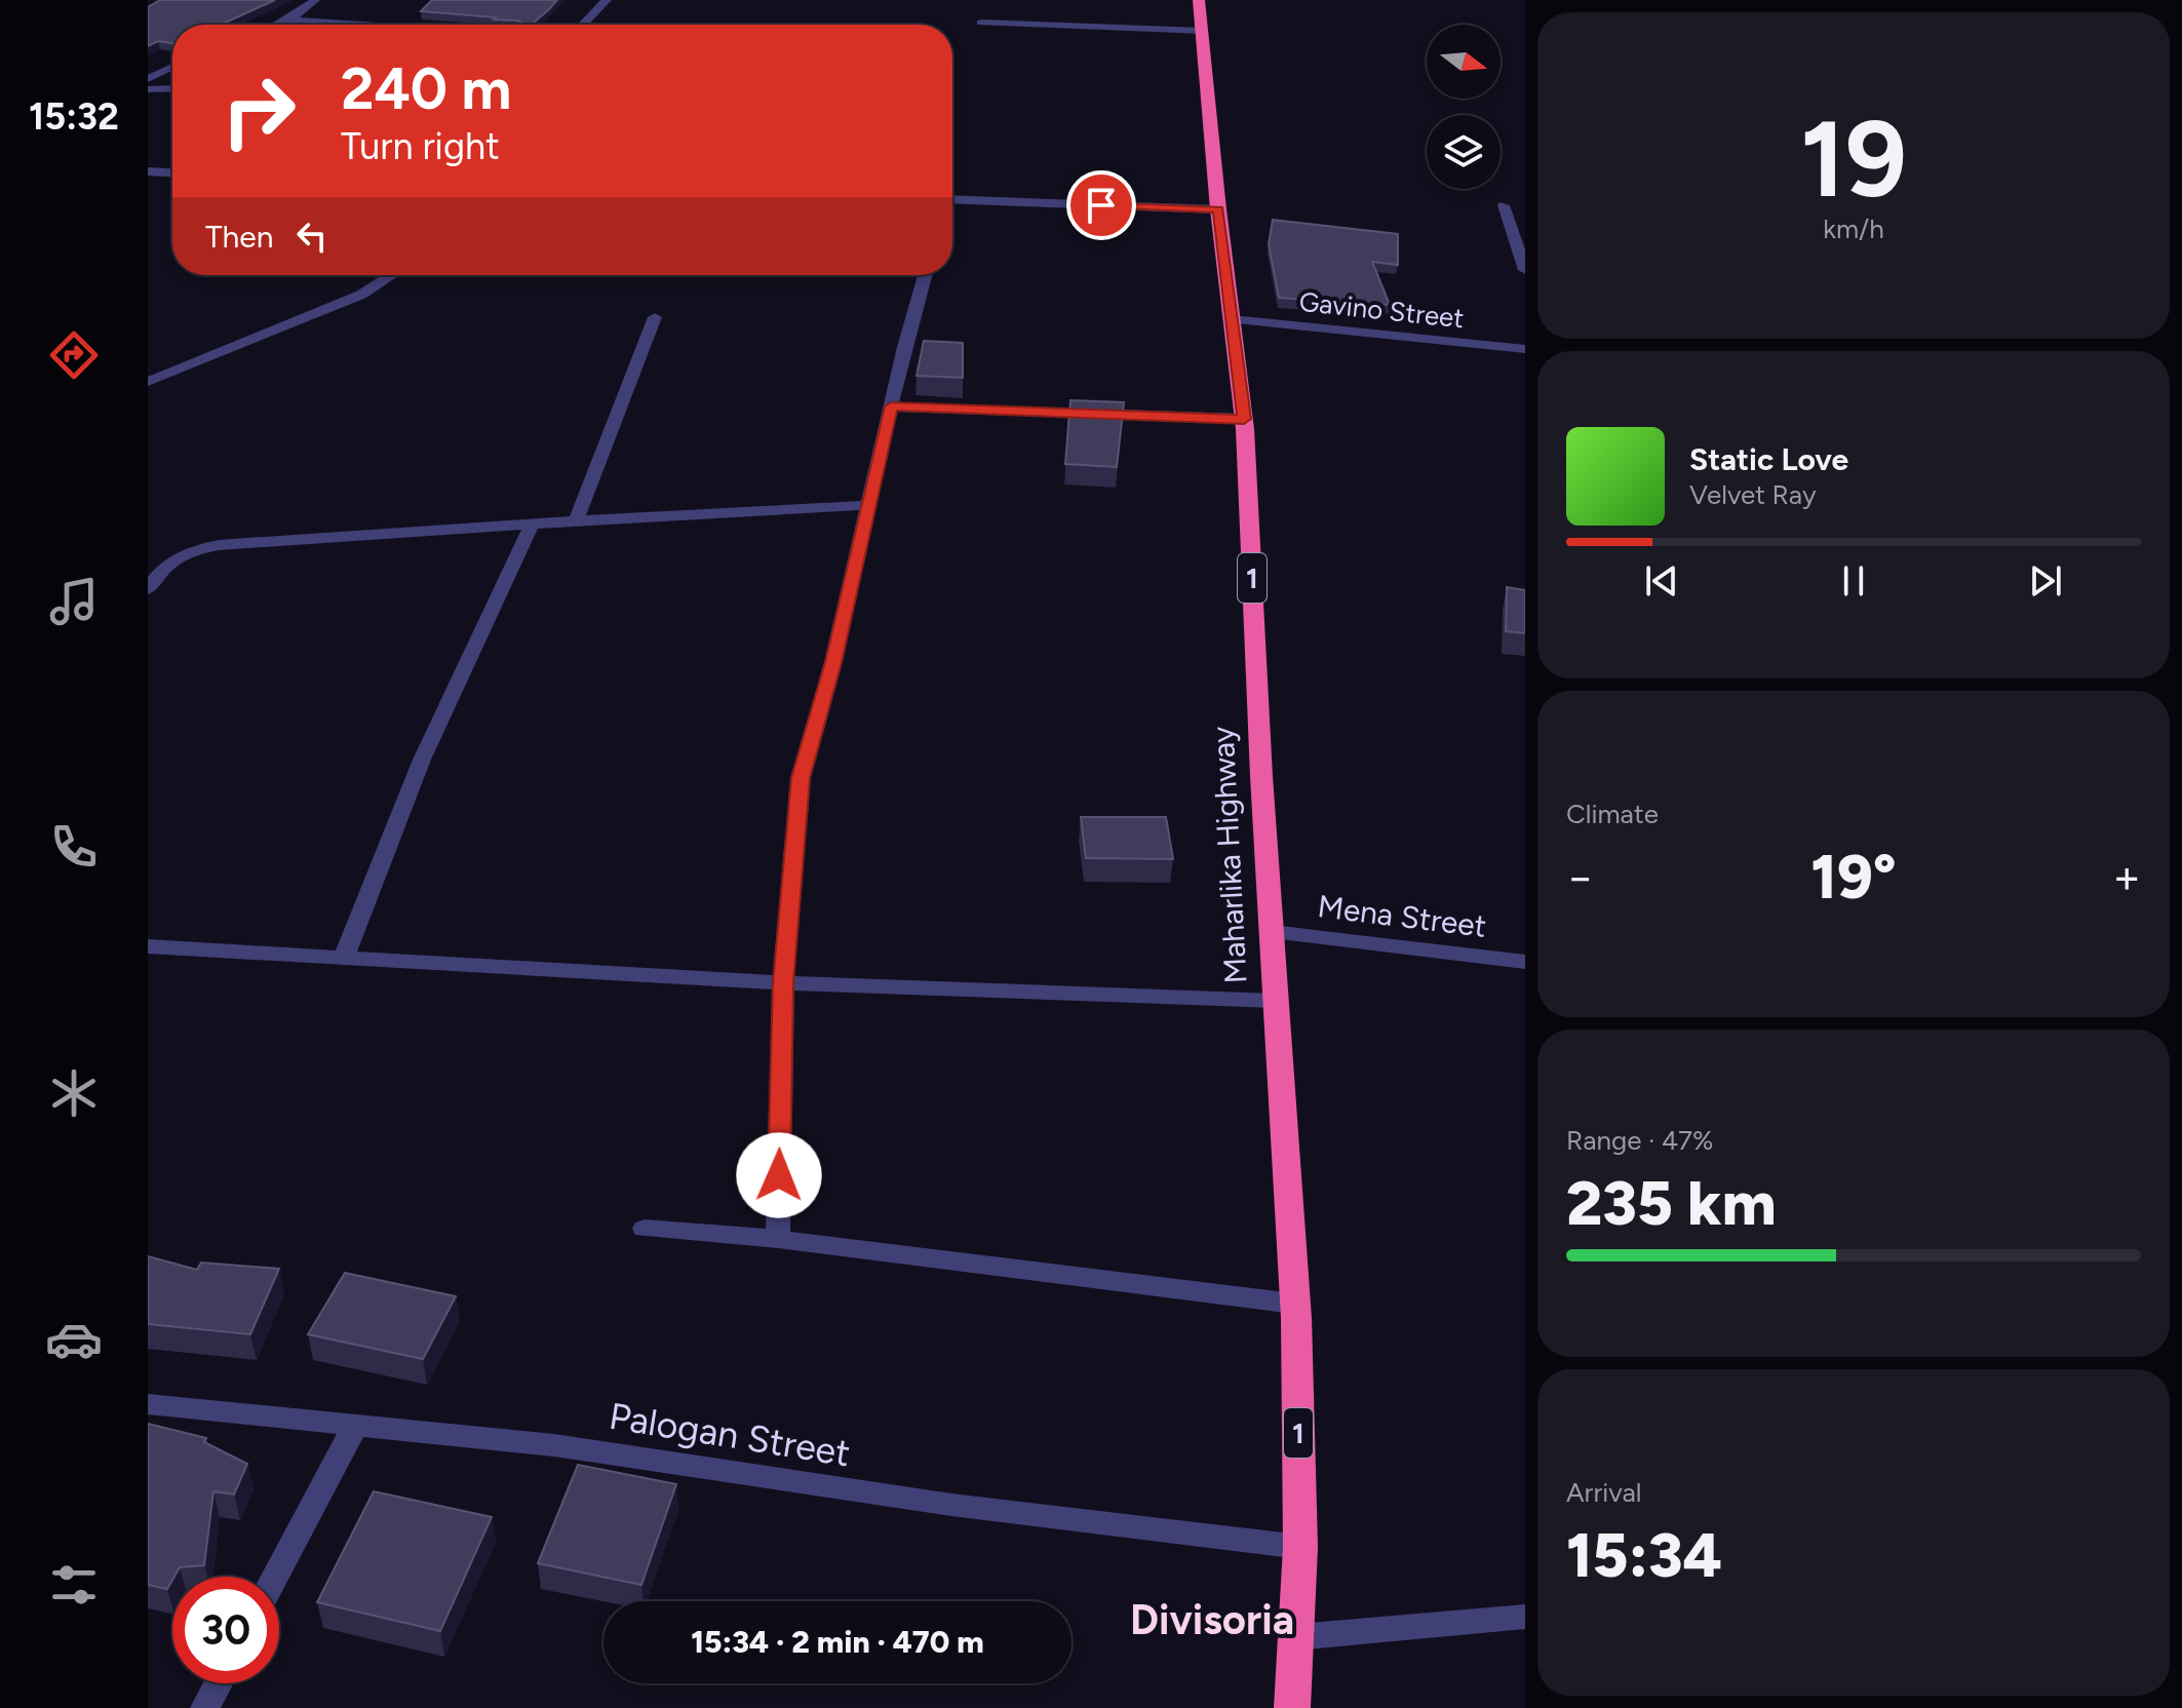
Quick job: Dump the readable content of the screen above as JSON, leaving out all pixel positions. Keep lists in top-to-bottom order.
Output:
{
  "streets": {
    "highway": ["1", "Maharlika Highway"],
    "street": ["Gavino Street", "Mena Street", "Palogan Street"]
  },
  "crossings": [
    ["Gavino Street", "Maharlika Highway"],
    ["Maharlika Highway", "Mena Street"],
    ["Maharlika Highway", "Palogan Street"]
  ],
  "districts": ["Divisoria"],
  "north": "right",
  "page": {
    "tabs": "15:32",
    "tile": [
      ["19", "km/h"],
      "Climate",
      ["Range · 47%", "235 km"],
      ["Arrival", "15:34"]
    ],
    "turn": ["240 m", "Turn right"],
    "then": "Then",
    "song": ["Static Love", "Velvet Ray"],
    "heat": ["−", "19°", "+"],
    "limit": "30",
    "trip": "15:34 · 2 min · 470 m"
  }
}
